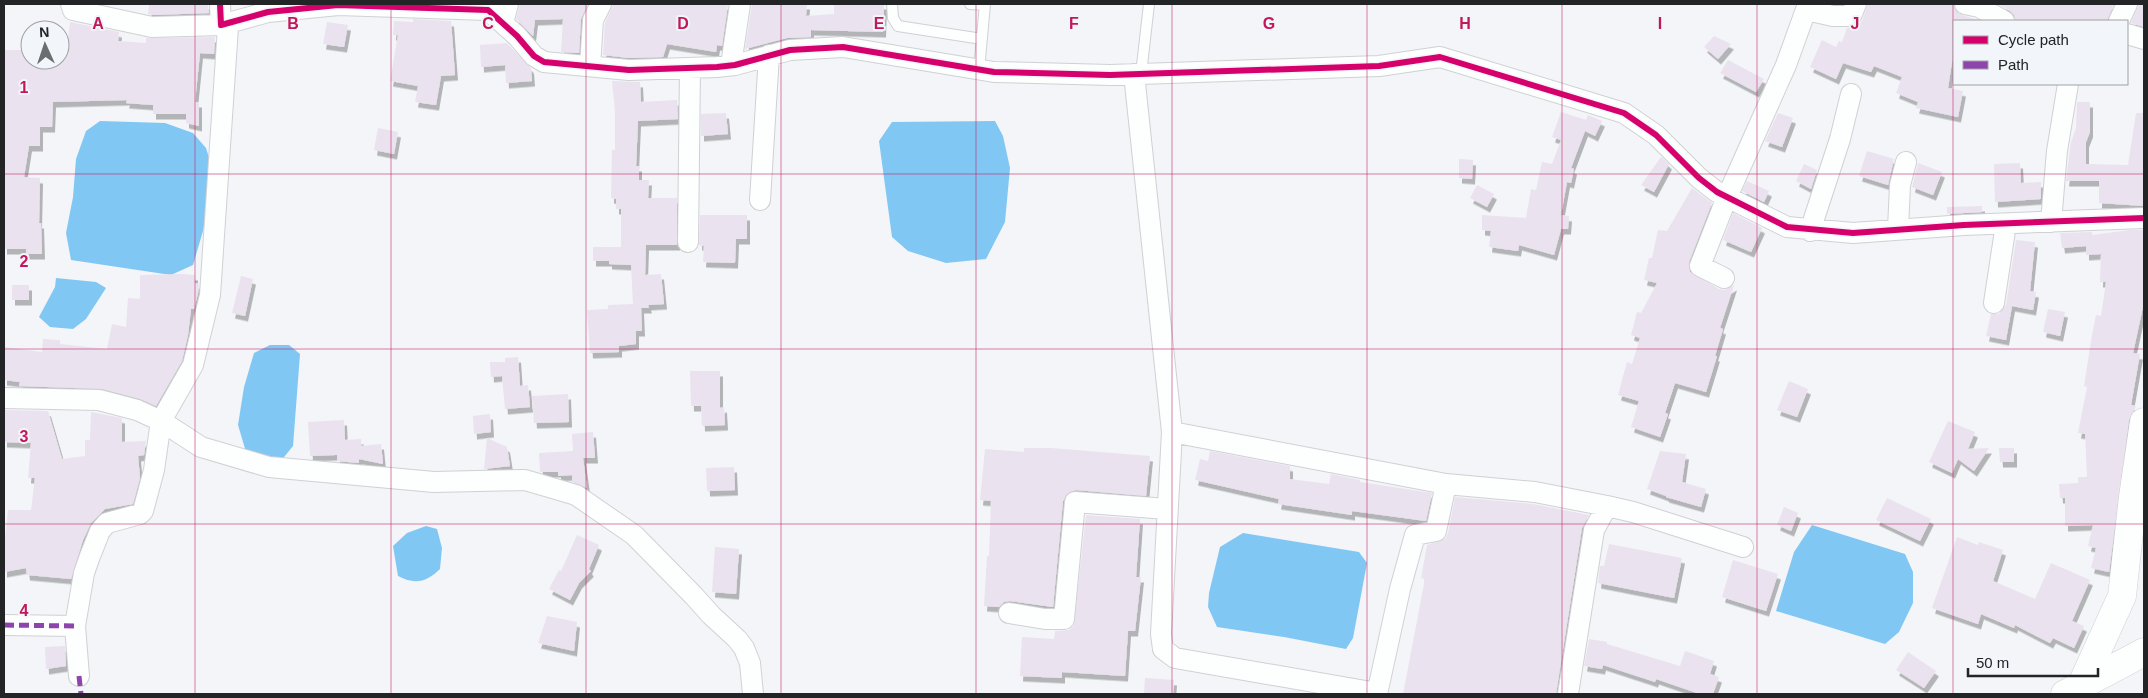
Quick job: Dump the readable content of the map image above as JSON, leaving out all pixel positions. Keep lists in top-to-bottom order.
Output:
{
  "legend": ["Cycle path", "Path"],
  "scale_bar": "50 m",
  "north": "top",
  "grid": {
    "columns": [
      "A",
      "B",
      "C",
      "D",
      "E",
      "F",
      "G",
      "H",
      "I",
      "J"
    ],
    "rows": [
      "1",
      "2",
      "3",
      "4"
    ]
  }
}
